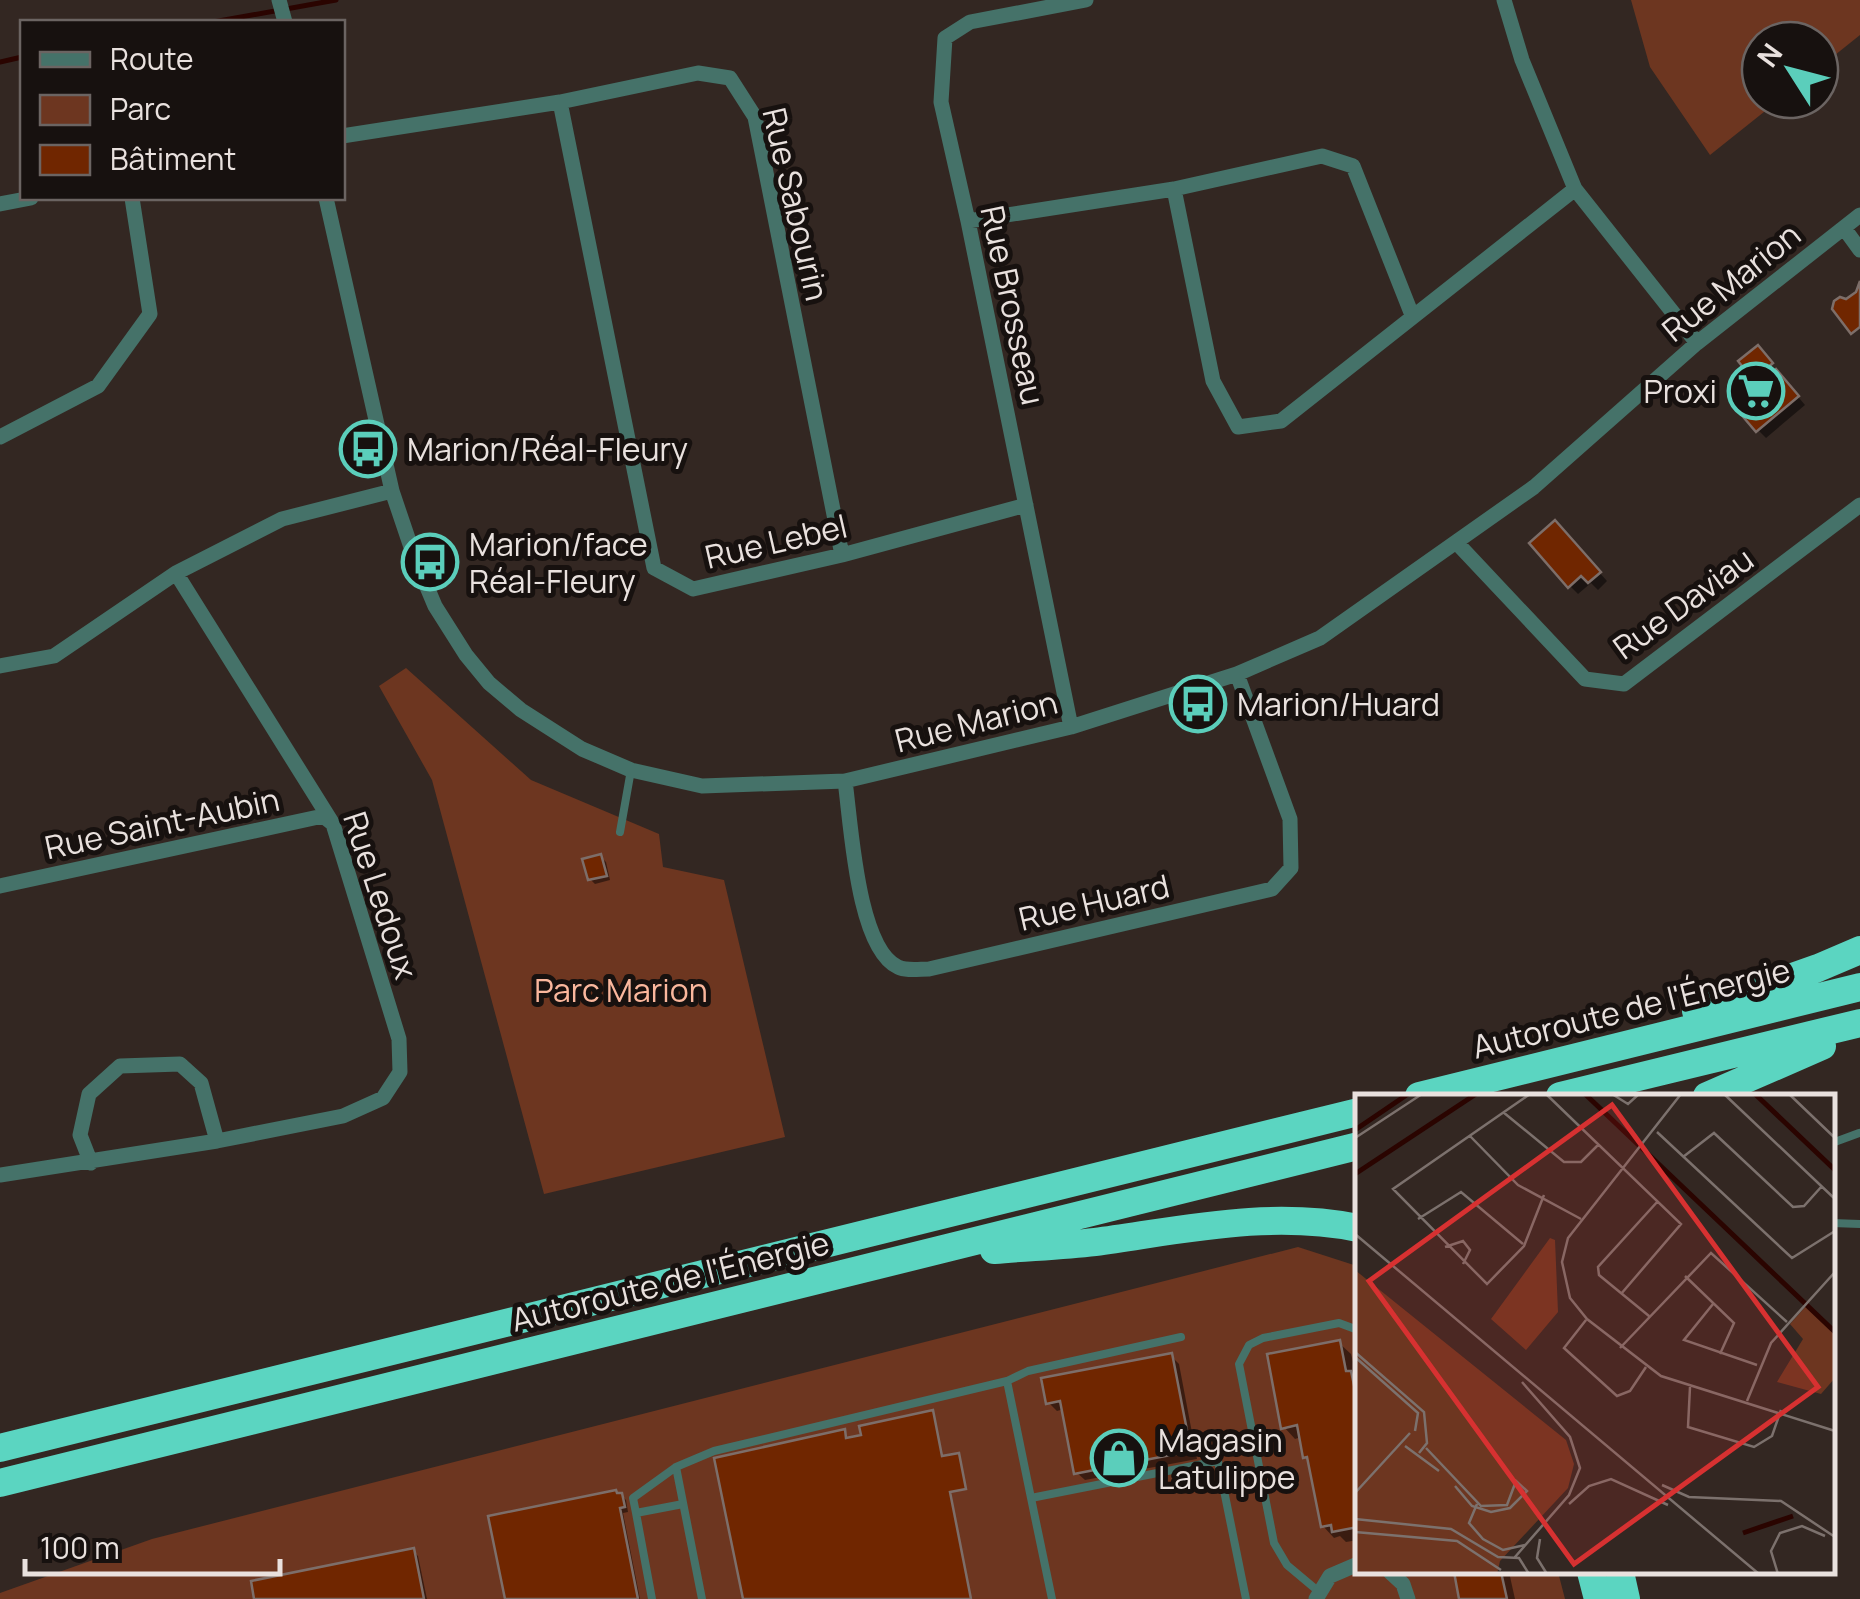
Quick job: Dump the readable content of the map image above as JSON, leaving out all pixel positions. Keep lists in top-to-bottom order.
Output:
{
  "streets": {
    "highway": ["Autoroute de l'Énergie"],
    "street": [
      "Rue Sabourin",
      "Rue Marion",
      "Rue Brosseau",
      "Rue Lebel",
      "Rue Daviau",
      "Rue Saint-Aubin",
      "Rue Ledoux",
      "Rue Huard"
    ]
  },
  "crossings": [
    ["Rue Sabourin", "Rue Lebel"],
    ["Rue Marion", "Rue Brosseau"],
    ["Rue Marion", "Rue Daviau"],
    ["Rue Marion", "Rue Huard"],
    ["Rue Brosseau", "Rue Lebel"],
    ["Rue Saint-Aubin", "Rue Ledoux"]
  ],
  "parks": ["Parc Marion"],
  "places": {
    "supermarket": ["Proxi"],
    "bus stop": ["Marion/Réal-Fleury", "Marion/face Réal-Fleury", "Marion/Huard"],
    "shop": ["Magasin Latulippe"]
  },
  "legend": ["Route", "Parc", "Bâtiment"],
  "scale_bar": "100 m",
  "north": "top left"
}
